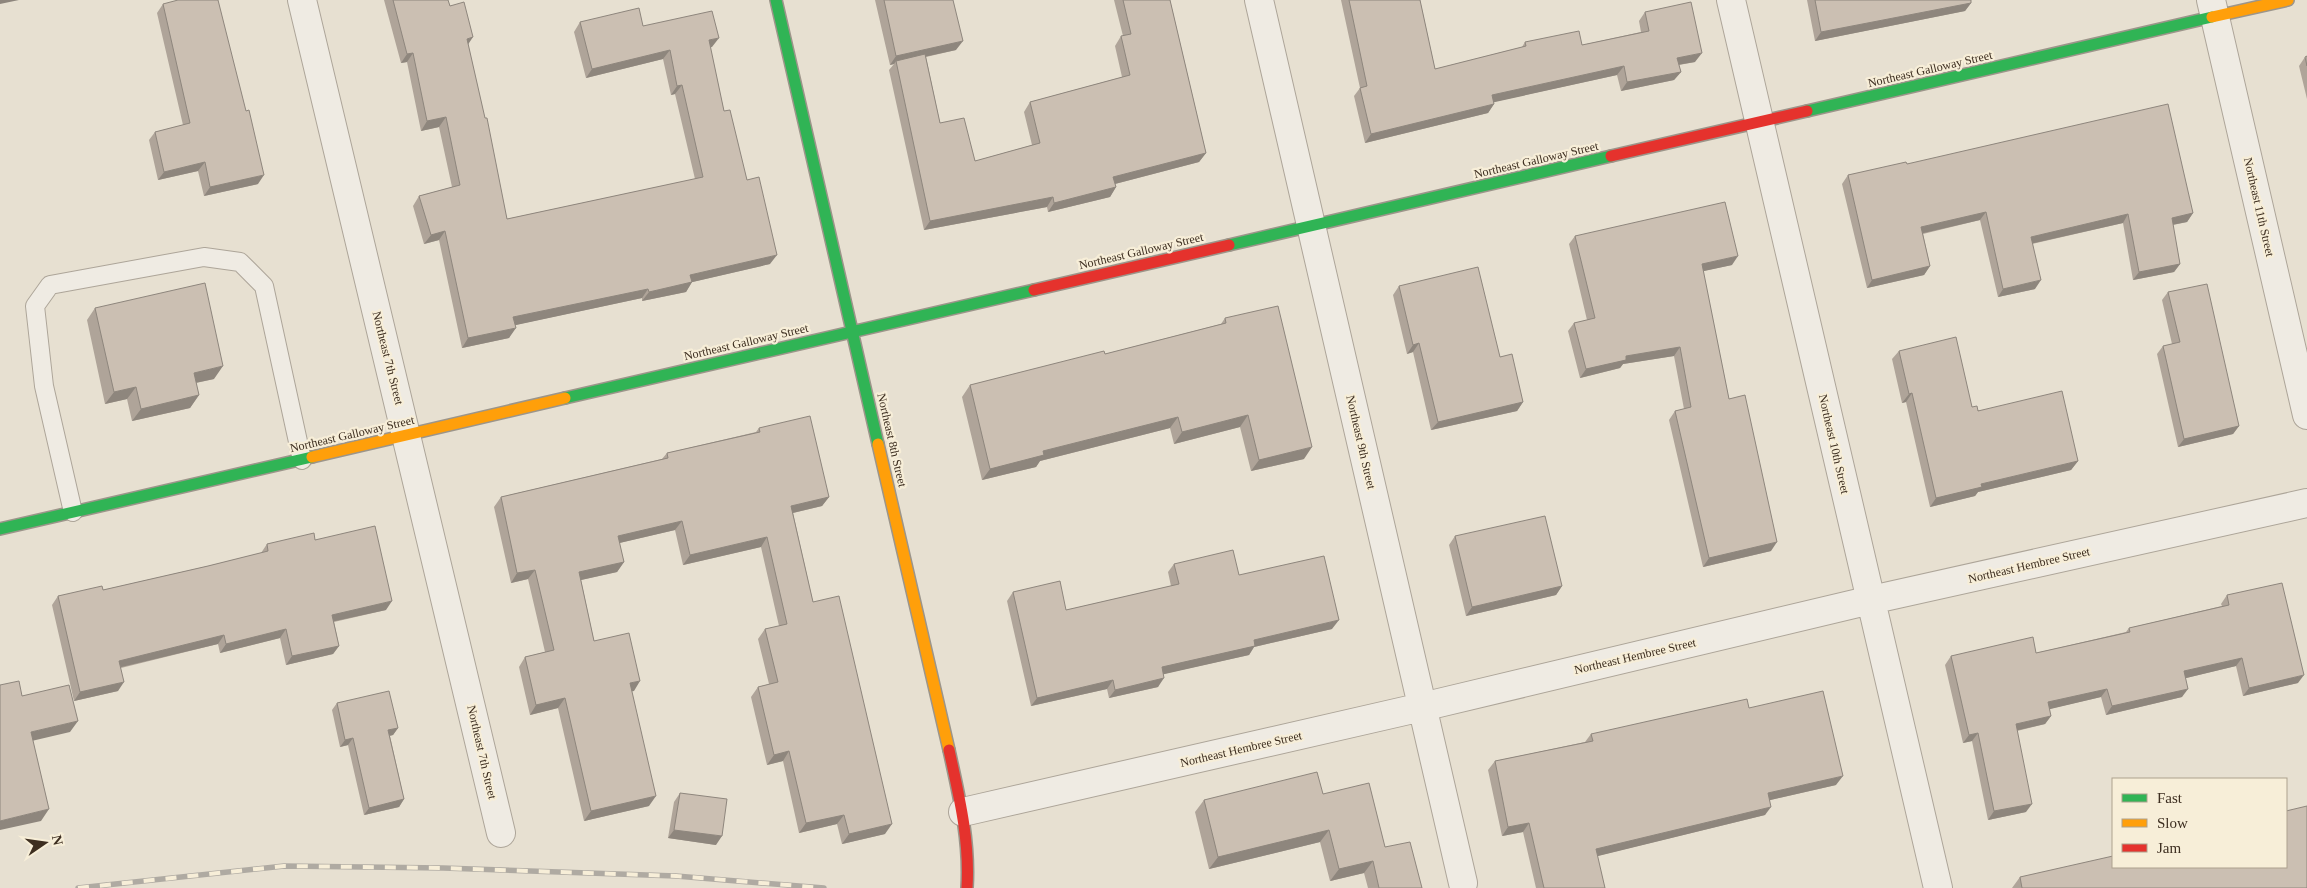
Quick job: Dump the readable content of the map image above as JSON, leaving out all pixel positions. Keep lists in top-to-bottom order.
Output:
{
  "streets": {
    "street": [
      "Northeast Galloway Street",
      "Northeast 11th Street",
      "Northeast 7th Street",
      "Northeast 8th Street",
      "Northeast 9th Street",
      "Northeast 10th Street",
      "Northeast Hembree Street"
    ]
  },
  "crossings": [
    ["Northeast Galloway Street", "Northeast 11th Street"],
    ["Northeast Galloway Street", "Northeast 7th Street"],
    ["Northeast Galloway Street", "Northeast 8th Street"],
    ["Northeast Galloway Street", "Northeast 9th Street"],
    ["Northeast Galloway Street", "Northeast 10th Street"],
    ["Northeast 8th Street", "Northeast Hembree Street"],
    ["Northeast 9th Street", "Northeast Hembree Street"],
    ["Northeast 10th Street", "Northeast Hembree Street"]
  ],
  "legend": ["Fast", "Slow", "Jam"],
  "north": "right"
}
